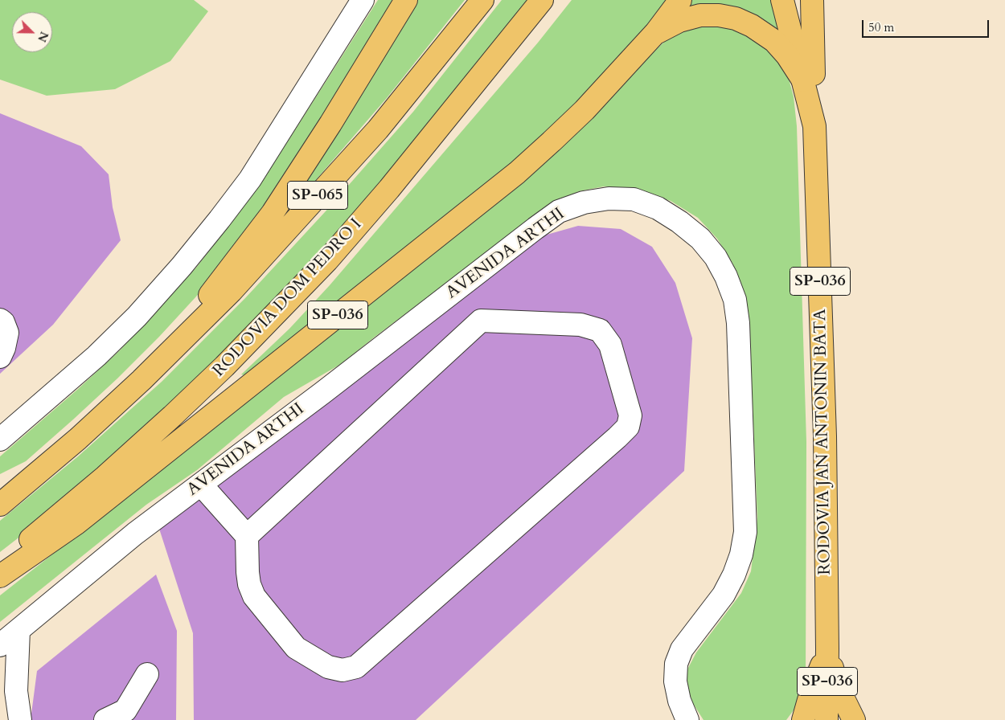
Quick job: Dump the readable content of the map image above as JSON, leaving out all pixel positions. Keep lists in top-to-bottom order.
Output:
{
  "streets": {
    "main road": [
      "SP-065",
      "SP-036",
      "RODOVIA DOM PEDRO I",
      "RODOVIA JAN ANTONIN BATA"
    ],
    "street": ["AVENIDA ARTHI"]
  },
  "crossings": [
    ["SP-036", "RODOVIA JAN ANTONIN BATA"]
  ],
  "scale_bar": "50 m",
  "north": "bottom right"
}
